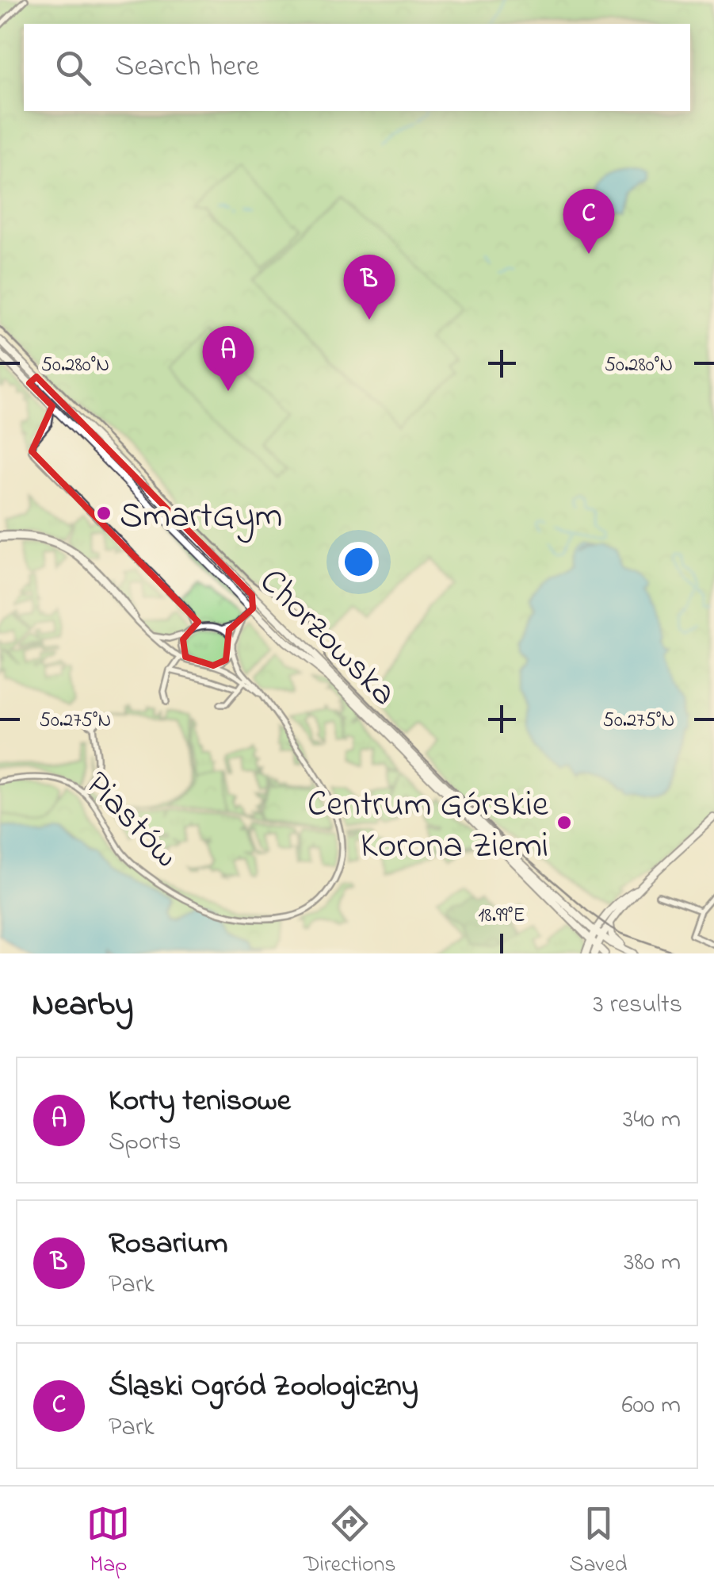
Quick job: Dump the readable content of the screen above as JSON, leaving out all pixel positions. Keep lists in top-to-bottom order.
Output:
{
  "streets": {
    "main road": ["Chorzowska"],
    "street": ["Piastów"]
  },
  "places": ["SmartGym", "Centrum Górskie Korona Ziemi"],
  "page": {
    "search": "Search here",
    "pins": ["C", "B", "A"],
    "heading": ["Nearby", "3 results"],
    "list": [
      {
        "mark": "A",
        "name": "Korty tenisowe",
        "note": "Sports",
        "value": "340 m"
      },
      {
        "mark": "B",
        "name": "Rosarium",
        "note": "Park",
        "value": "380 m"
      },
      {
        "mark": "C",
        "name": "Śląski Ogród Zoologiczny",
        "note": "Park",
        "value": "600 m"
      }
    ],
    "nav": ["Map", "Directions", "Saved"]
  },
  "coordinates": ["50.280°N", "50.275°N", "18.99°E"]
}
